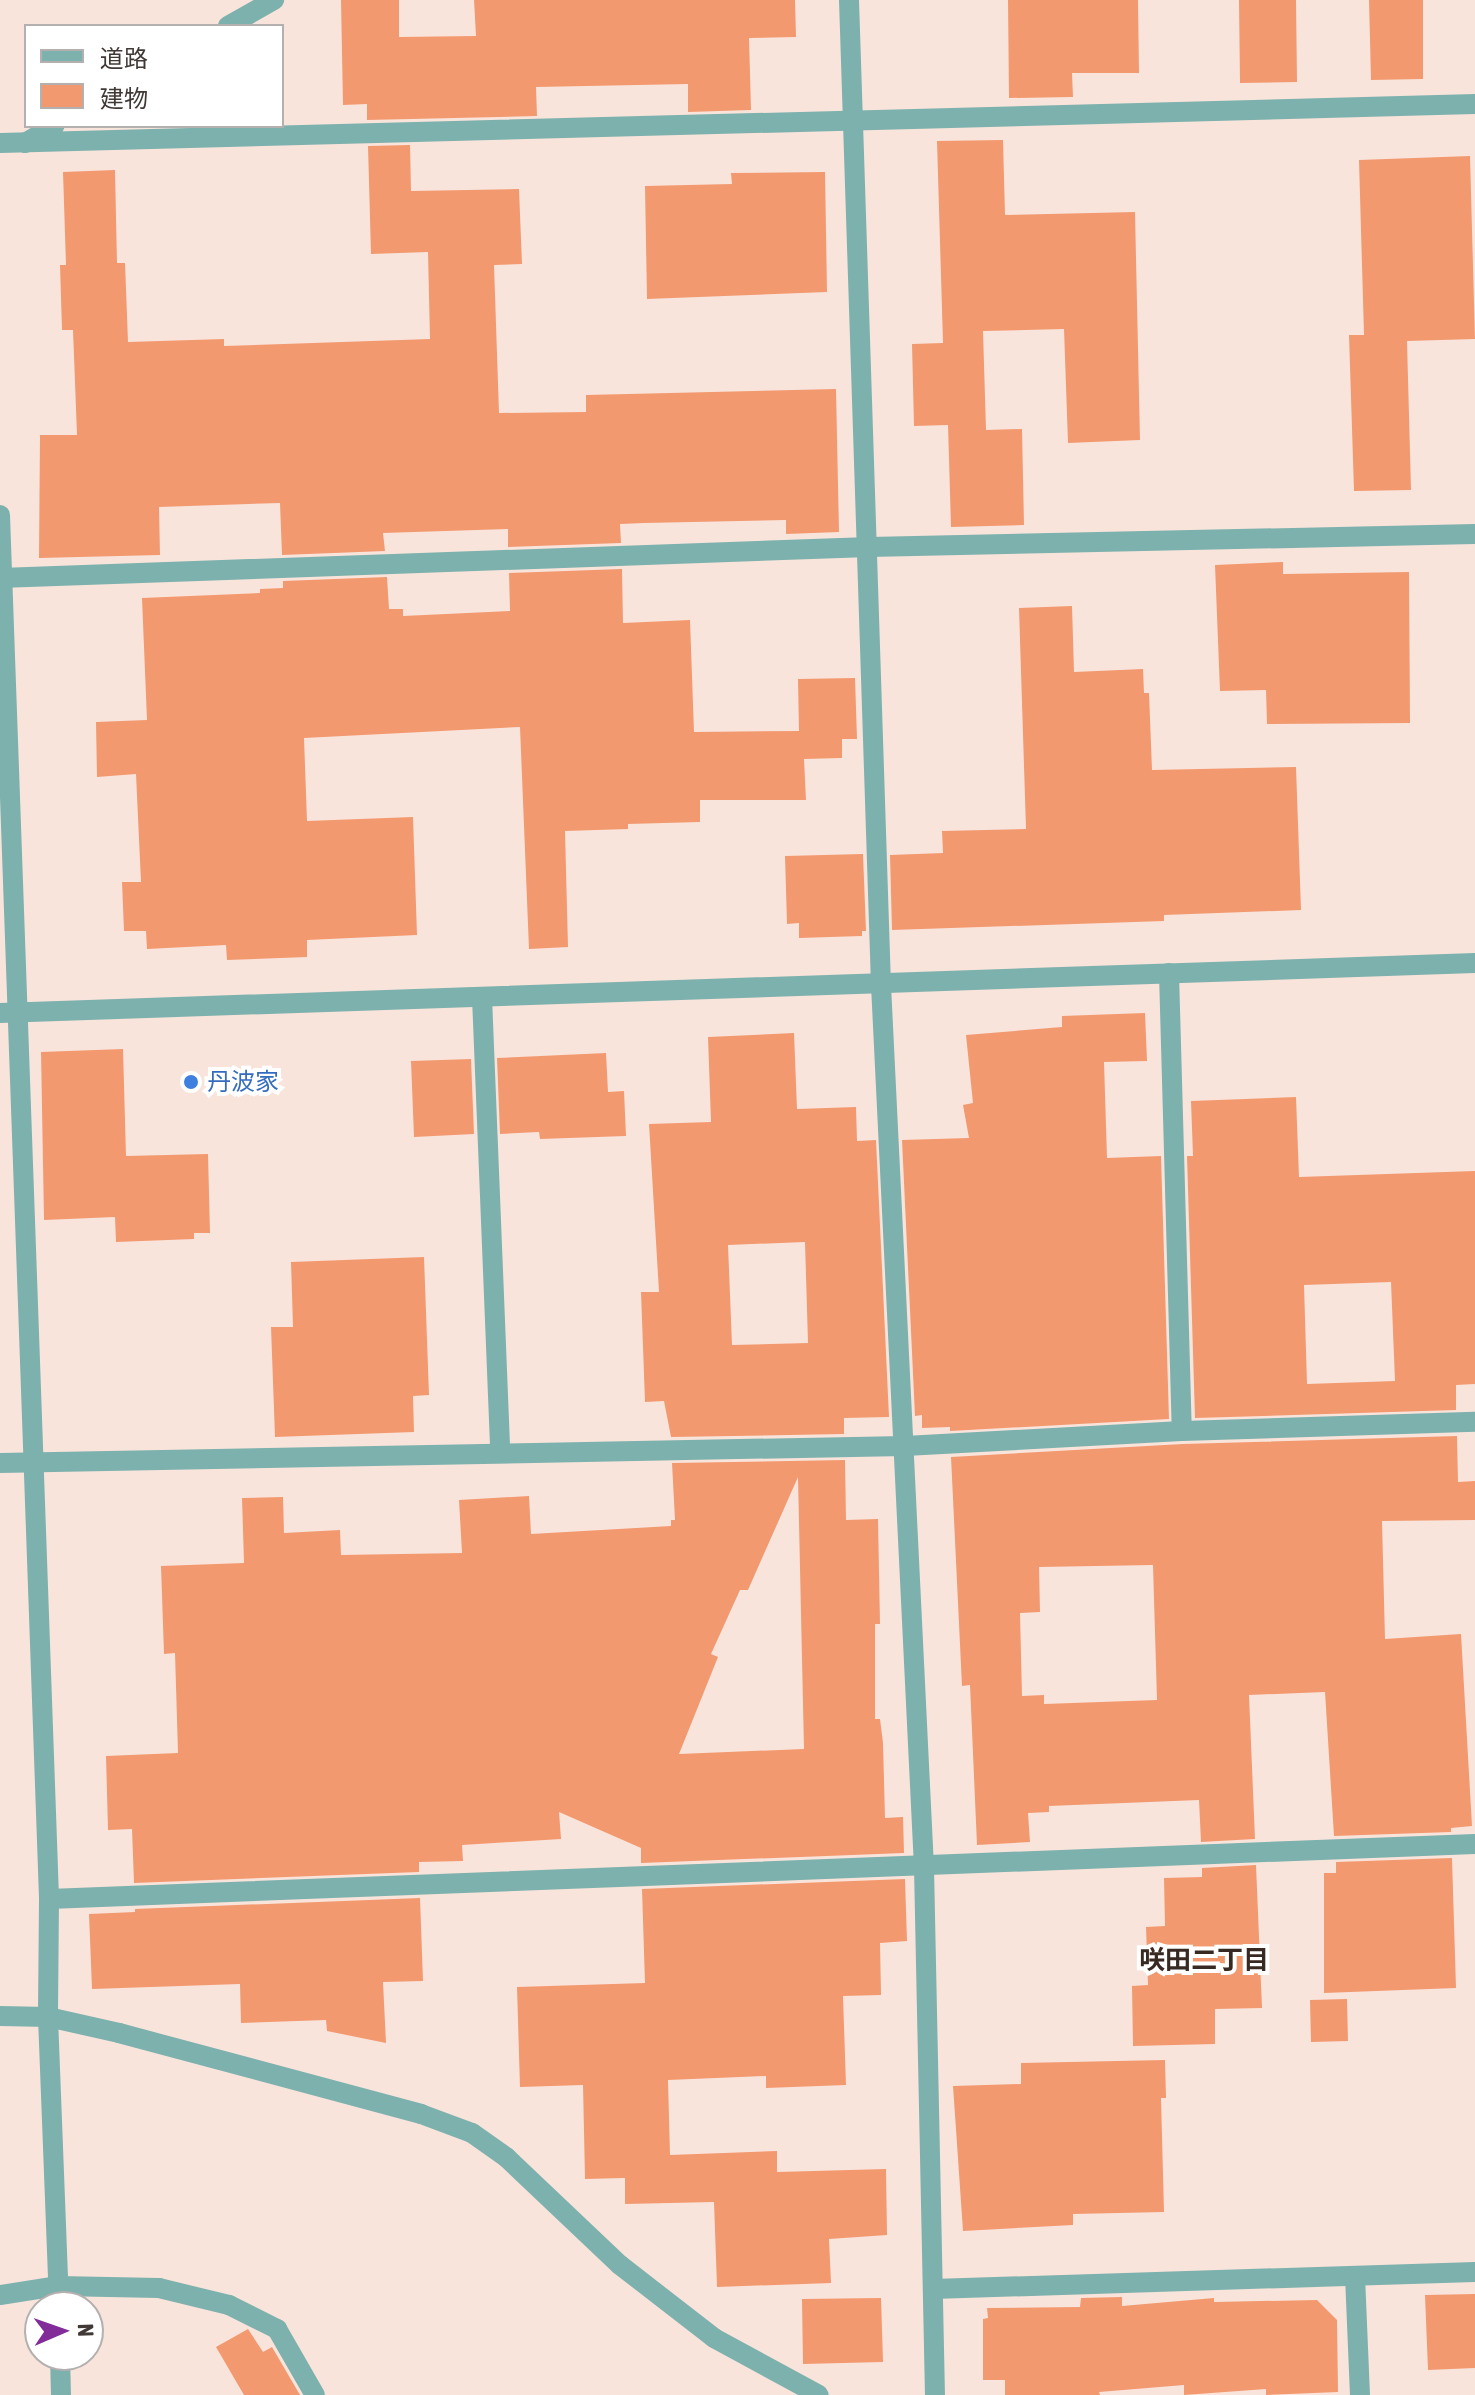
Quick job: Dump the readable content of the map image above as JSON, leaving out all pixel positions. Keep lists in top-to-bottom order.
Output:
{
  "districts": ["咲田二丁目"],
  "places": ["丹波家"],
  "legend": ["道路", "建物"],
  "north": "right"
}
